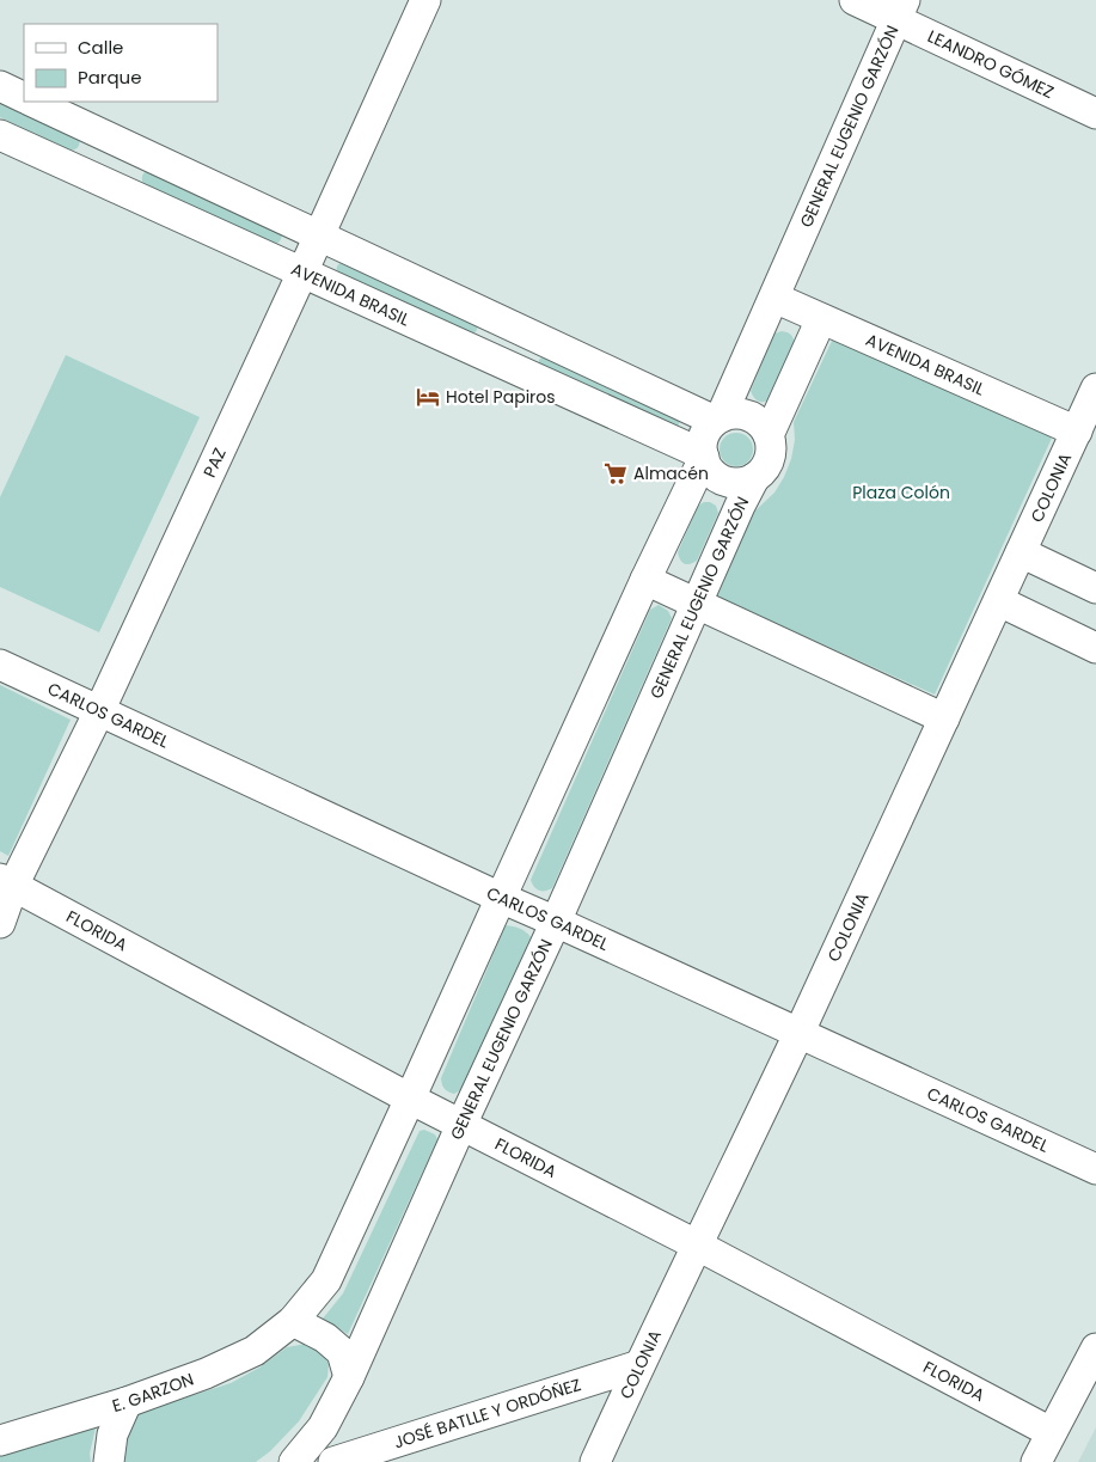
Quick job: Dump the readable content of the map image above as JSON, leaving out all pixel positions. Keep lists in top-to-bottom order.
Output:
{
  "streets": {
    "street": [
      "LEANDRO GÓMEZ",
      "GENERAL EUGENIO GARZÓN",
      "AVENIDA BRASIL",
      "PAZ",
      "COLONIA",
      "CARLOS GARDEL",
      "FLORIDA",
      "E. GARZON",
      "JOSÉ BATLLE Y ORDÓÑEZ"
    ]
  },
  "crossings": [
    ["LEANDRO GÓMEZ", "GENERAL EUGENIO GARZÓN"],
    ["GENERAL EUGENIO GARZÓN", "AVENIDA BRASIL"],
    ["GENERAL EUGENIO GARZÓN", "CARLOS GARDEL"],
    ["GENERAL EUGENIO GARZÓN", "FLORIDA"],
    ["AVENIDA BRASIL", "PAZ"],
    ["AVENIDA BRASIL", "COLONIA"],
    ["PAZ", "CARLOS GARDEL"],
    ["PAZ", "FLORIDA"],
    ["COLONIA", "CARLOS GARDEL"],
    ["COLONIA", "FLORIDA"],
    ["COLONIA", "JOSÉ BATLLE Y ORDÓÑEZ"]
  ],
  "parks": ["Plaza Colón"],
  "places": {
    "hotel": ["Hotel Papiros"],
    "supermarket": ["Almacén"]
  },
  "legend": ["Calle", "Parque"]
}
